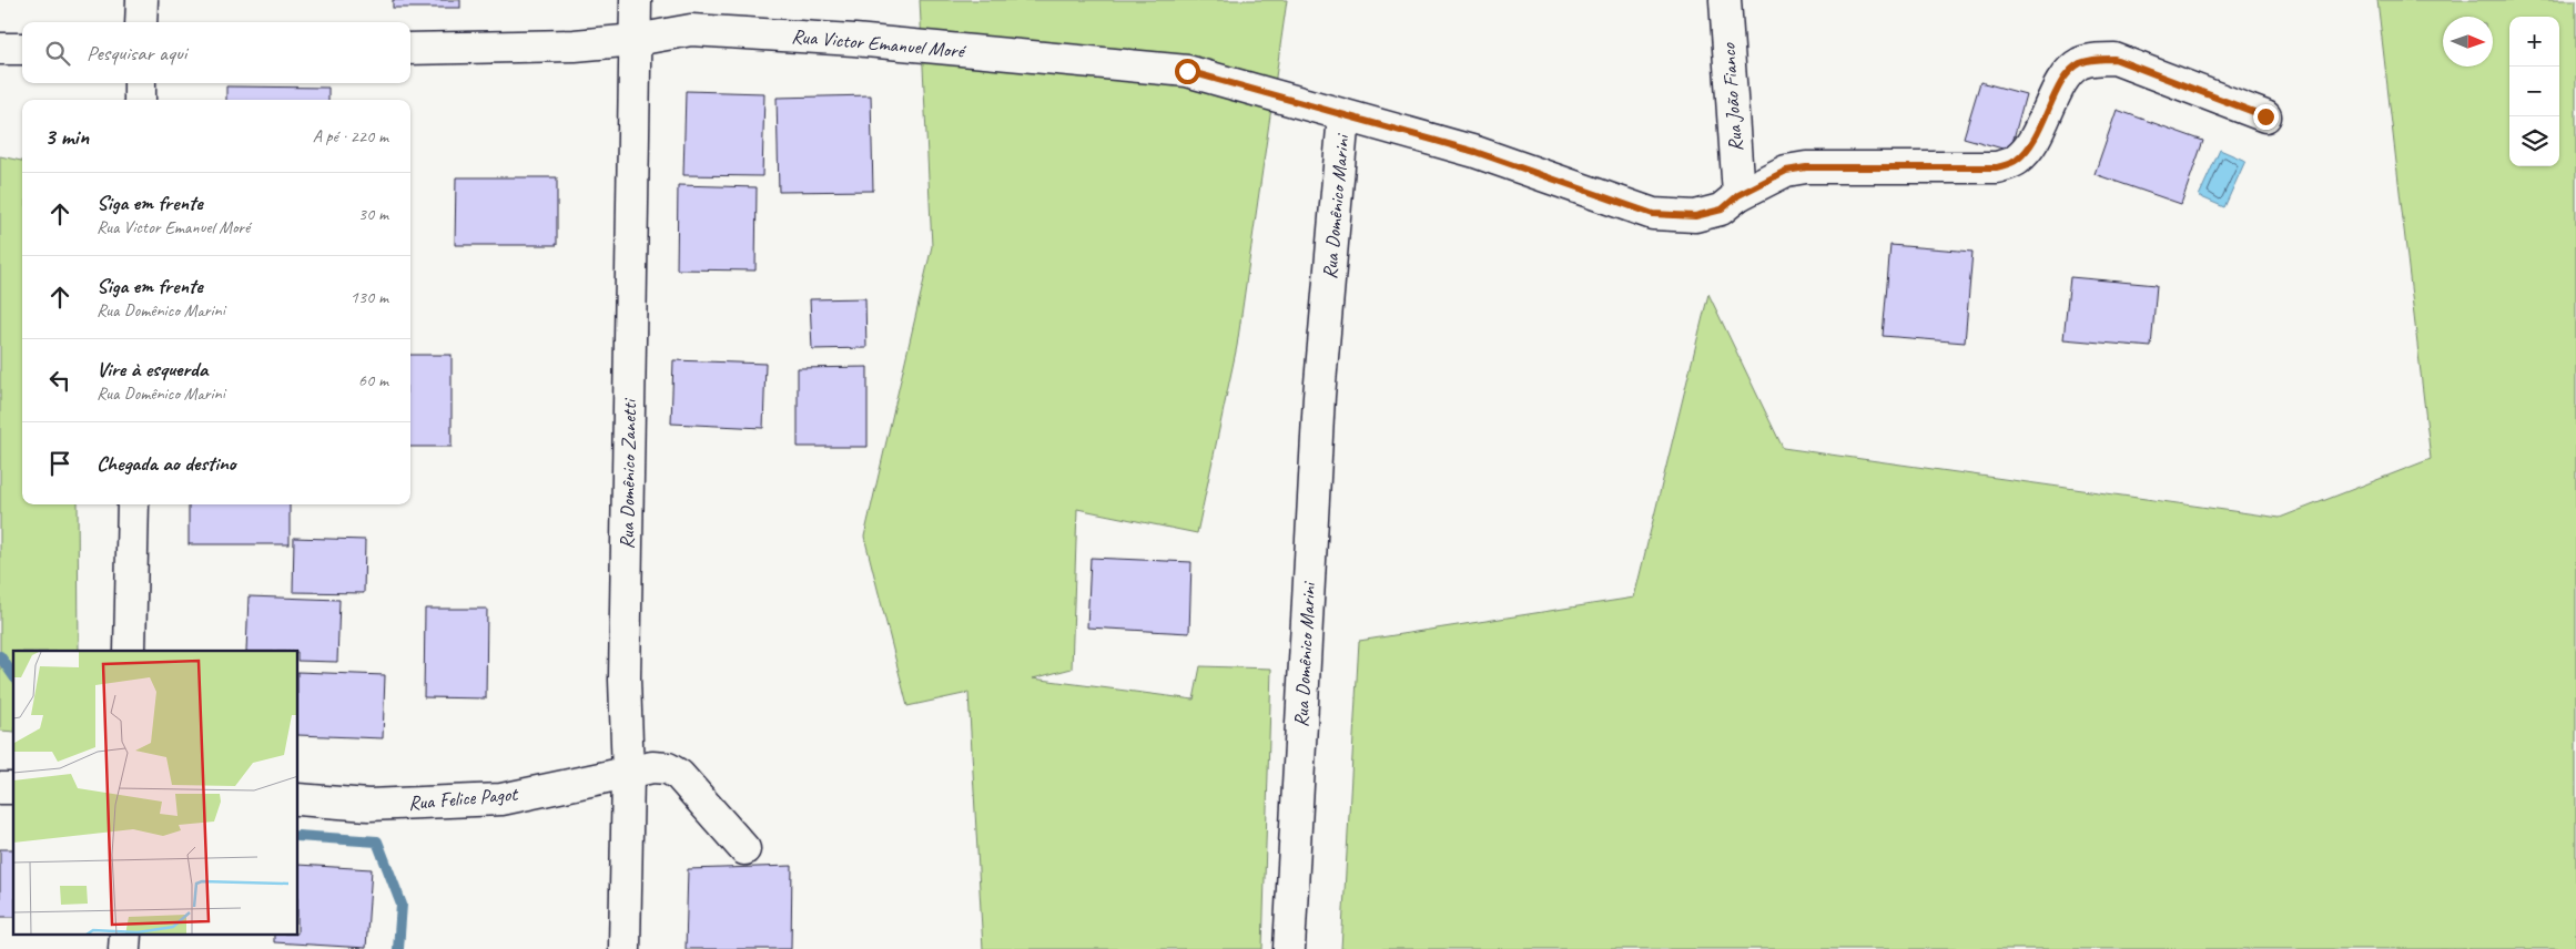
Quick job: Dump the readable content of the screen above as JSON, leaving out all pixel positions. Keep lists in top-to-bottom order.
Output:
{
  "streets": {
    "street": [
      "Rua Victor Emanuel Moré",
      "Rua João Fianco",
      "Rua Domênico Marini",
      "Rua Domênico Zanetti",
      "Rua Felice Pagot"
    ]
  },
  "crossings": [
    ["Rua Victor Emanuel Moré", "Rua Domênico Marini"],
    ["Rua Victor Emanuel Moré", "Rua Domênico Zanetti"],
    ["Rua João Fianco", "Rua Domênico Marini"],
    ["Rua Domênico Zanetti", "Rua Felice Pagot"]
  ],
  "north": "right",
  "page": {
    "map_buttons": ["+", "−"],
    "search": "Pesquisar aqui",
    "heading": ["3 min", "A pé · 220 m"],
    "list": [
      ["Siga em frente", "Rua Victor Emanuel Moré", "30 m"],
      ["Siga em frente", "Rua Domênico Marini", "130 m"],
      ["Vire à esquerda", "Rua Domênico Marini", "60 m"],
      "Chegada ao destino"
    ]
  }
}
